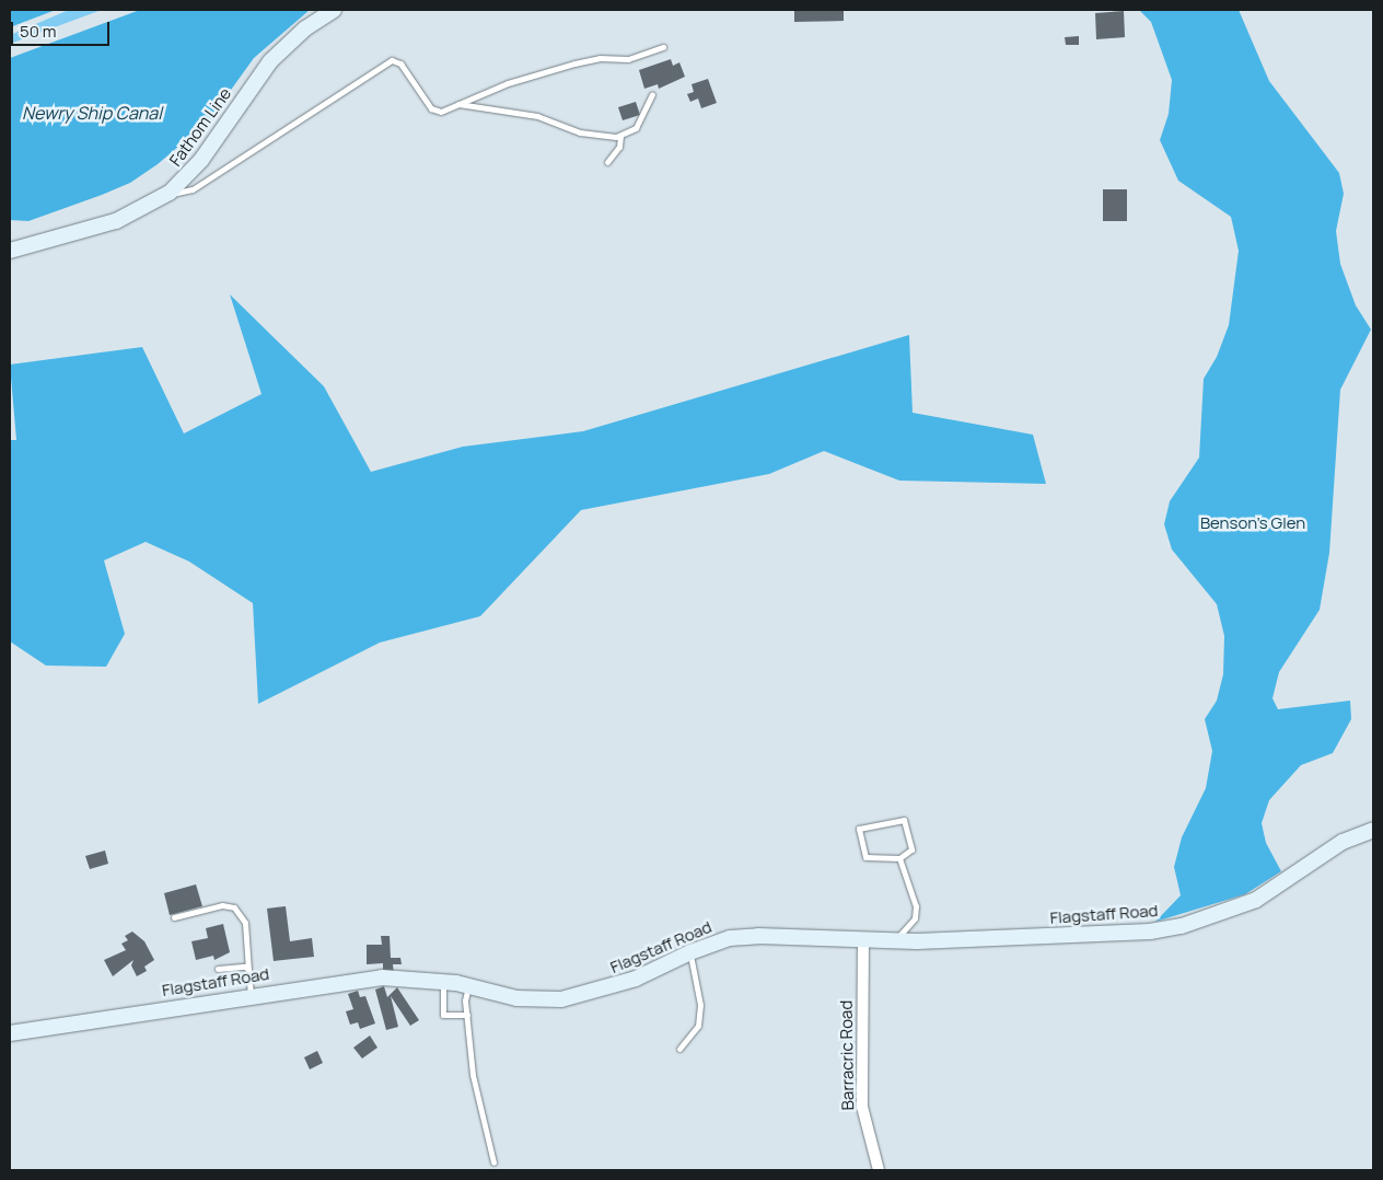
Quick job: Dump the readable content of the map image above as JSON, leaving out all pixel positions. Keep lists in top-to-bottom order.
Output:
{
  "streets": {
    "street": ["Fathom Line", "Flagstaff Road", "Barracric Road"]
  },
  "crossings": [
    ["Flagstaff Road", "Barracric Road"]
  ],
  "water": ["Newry Ship Canal"],
  "parks": ["Benson's Glen"],
  "scale_bar": "50 m"
}
